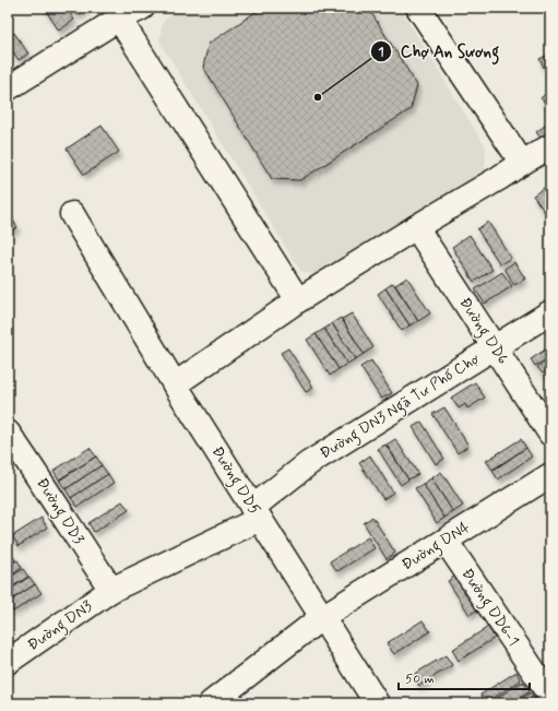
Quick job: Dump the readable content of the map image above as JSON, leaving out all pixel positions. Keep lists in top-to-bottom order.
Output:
{
  "streets": {
    "street": [
      "Đường DD6",
      "Đường DN3 Ngã Tư Phố Chợ",
      "Đường DD5",
      "Đường DD3",
      "Đường DN4",
      "Đường DD6-1",
      "Đường DN3"
    ]
  },
  "crossings": [
    ["Đường DD6", "Đường DN3 Ngã Tư Phố Chợ"],
    ["Đường DN3 Ngã Tư Phố Chợ", "Đường DD5"],
    ["Đường DN3 Ngã Tư Phố Chợ", "Đường DD3"],
    ["Đường DN3 Ngã Tư Phố Chợ", "Đường DN3"],
    ["Đường DD5", "Đường DN4"],
    ["Đường DD3", "Đường DN3"],
    ["Đường DN4", "Đường DD6-1"]
  ],
  "places": ["Chợ An Sương"],
  "scale_bar": "50 m"
}
